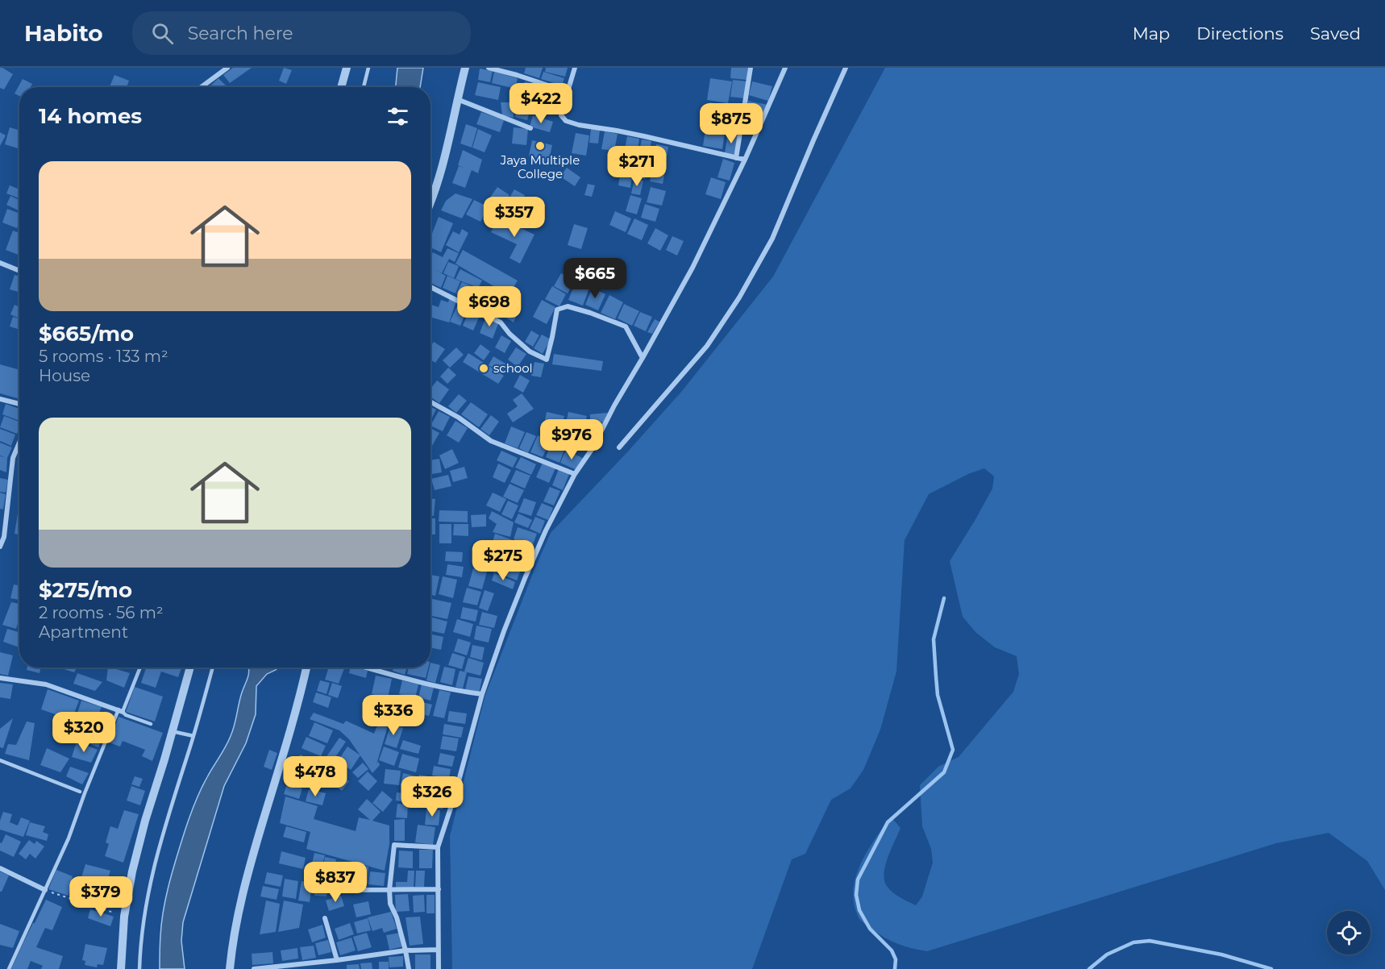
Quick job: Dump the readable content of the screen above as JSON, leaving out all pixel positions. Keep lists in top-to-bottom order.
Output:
{
  "places": ["Jaya Multiple College", "school"],
  "page": {
    "header": "Habito",
    "search": "Search here",
    "nav": ["Map", "Directions", "Saved"],
    "price": [
      "$422",
      "$875",
      "$271",
      "$357",
      "$665",
      "$698",
      "$976",
      "$275",
      "$336",
      "$320",
      "$478",
      "$326",
      "$837",
      "$379"
    ],
    "heading": "14 homes",
    "list": [
      {
        "name": "$665/mo",
        "note": "5 rooms · 133 m² · House"
      },
      {
        "name": "$275/mo",
        "note": "2 rooms · 56 m² · Apartment"
      }
    ]
  }
}
